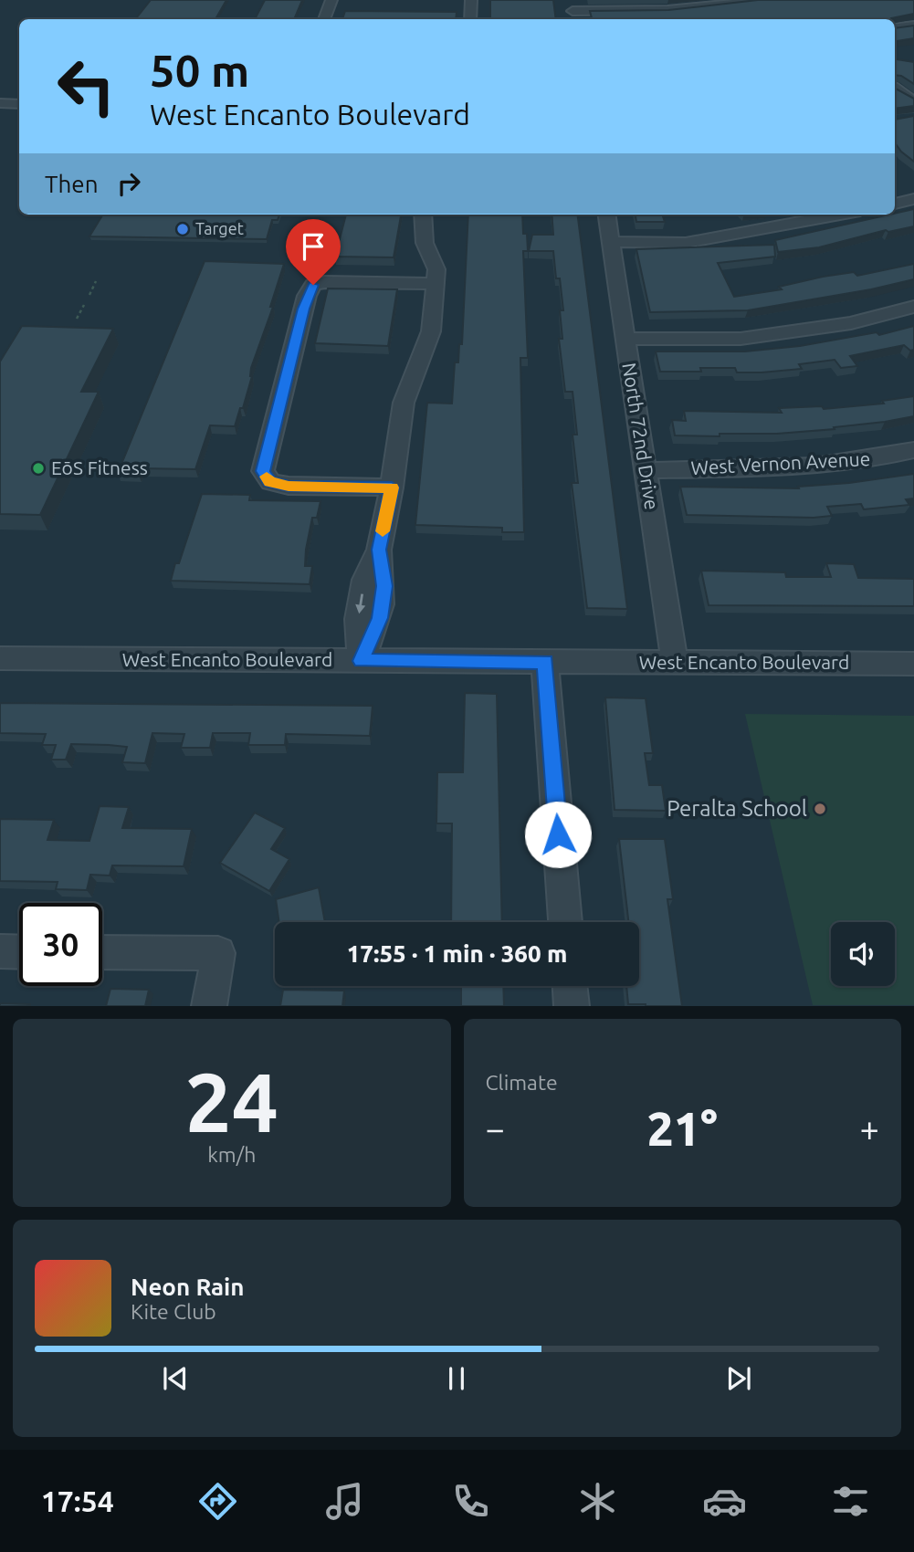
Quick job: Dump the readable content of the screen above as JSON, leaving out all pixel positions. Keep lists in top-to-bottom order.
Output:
{
  "streets": {
    "street": ["North 72nd Drive", "West Vernon Avenue", "West Encanto Boulevard"]
  },
  "crossings": [
    ["North 72nd Drive", "West Vernon Avenue"],
    ["North 72nd Drive", "West Encanto Boulevard"]
  ],
  "places": ["Target", "EōS Fitness", "Peralta School"],
  "page": {
    "turn": ["50 m", "West Encanto Boulevard"],
    "then": "Then",
    "limit": "30",
    "trip": "17:55 · 1 min · 360 m",
    "tile": [
      ["24", "km/h"],
      "Climate"
    ],
    "heat": ["−", "21°", "+"],
    "song": ["Neon Rain", "Kite Club"],
    "tabs": "17:54"
  }
}
